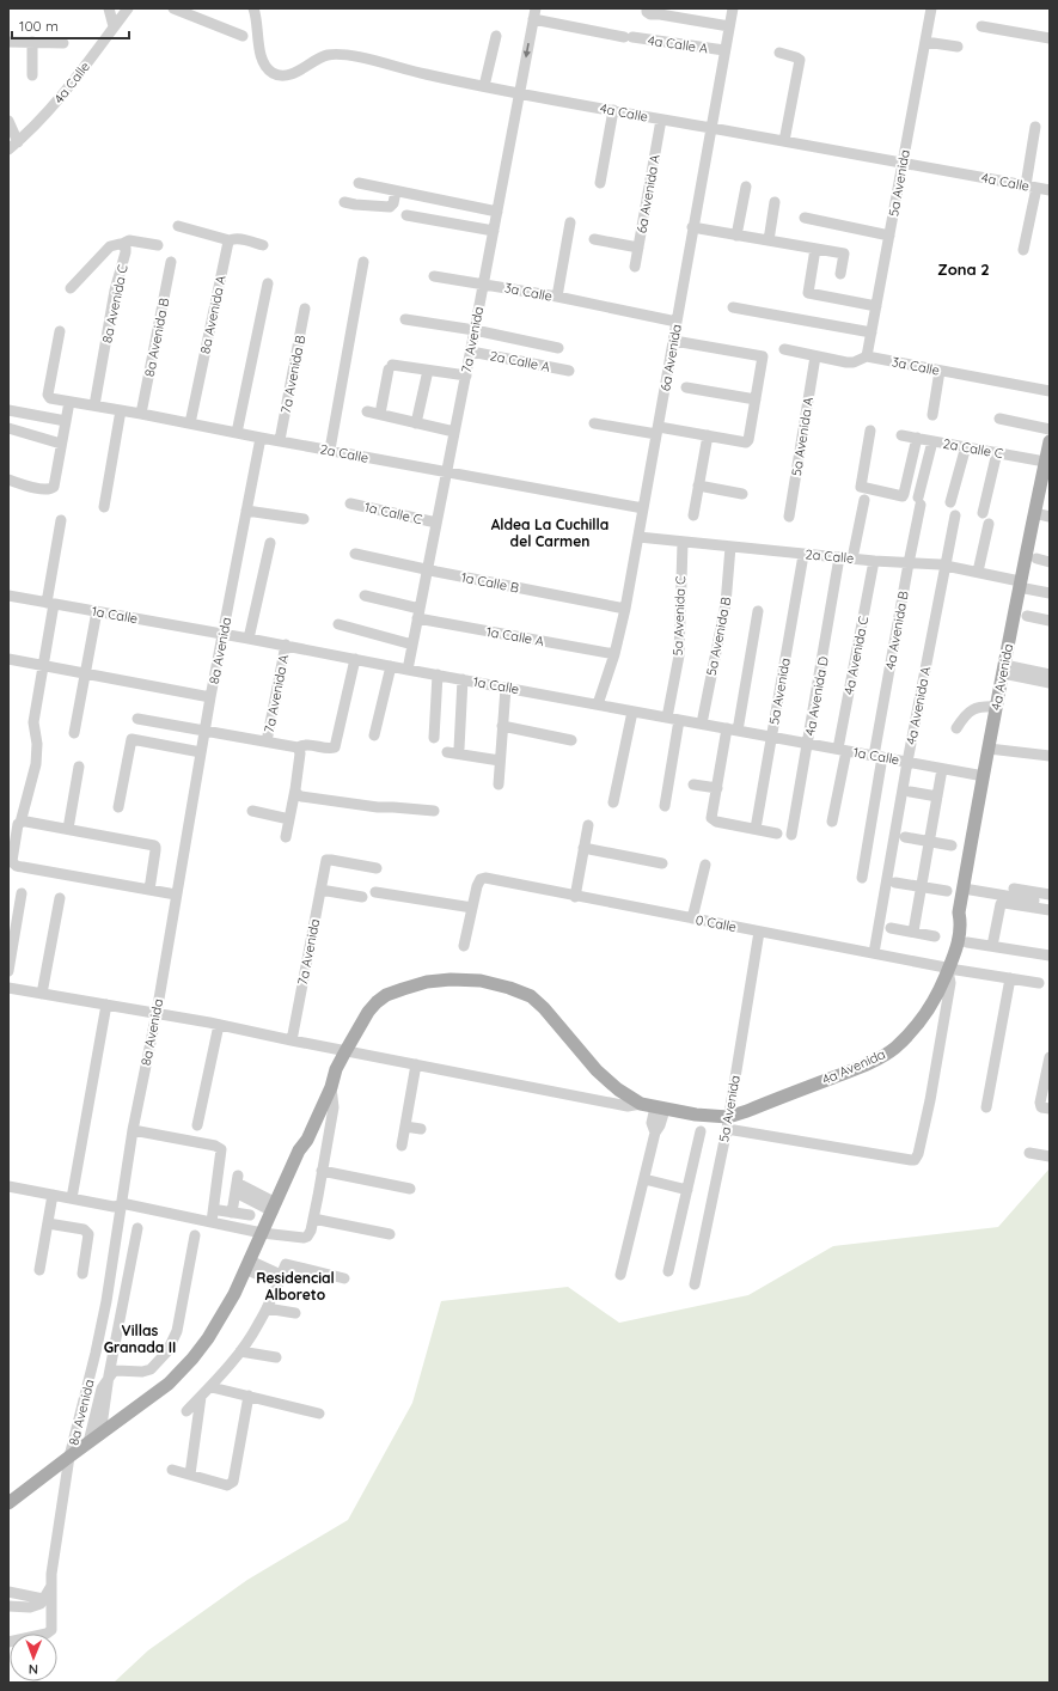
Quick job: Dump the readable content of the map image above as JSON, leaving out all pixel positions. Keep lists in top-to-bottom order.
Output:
{
  "streets": {
    "main road": ["4a Avenida"],
    "street": [
      "4a Calle A",
      "4a Calle",
      "5a Avenida",
      "6a Avenida A",
      "3a Calle",
      "8a Avenida C",
      "8a Avenida A",
      "8a Avenida B",
      "7a Avenida",
      "6a Avenida",
      "2a Calle A",
      "7a Avenida B",
      "5a Avenida A",
      "2a Calle C",
      "2a Calle",
      "1a Calle C",
      "1a Calle B",
      "1a Calle",
      "5a Avenida C",
      "4a Avenida B",
      "1a Calle A",
      "5a Avenida B",
      "8a Avenida",
      "4a Avenida C",
      "7a Avenida A",
      "4a Avenida D",
      "4a Avenida A",
      "0 Calle"
    ]
  },
  "crossings": [
    ["4a Calle A", "7a Avenida"],
    ["4a Calle A", "6a Avenida"],
    ["4a Calle", "5a Avenida"],
    ["4a Calle", "6a Avenida A"],
    ["4a Calle", "7a Avenida"],
    ["4a Calle", "6a Avenida"],
    ["5a Avenida", "3a Calle"],
    ["5a Avenida", "2a Calle"],
    ["5a Avenida", "1a Calle"],
    ["5a Avenida", "4a Avenida"],
    ["5a Avenida", "0 Calle"],
    ["3a Calle", "7a Avenida"],
    ["3a Calle", "6a Avenida"],
    ["3a Calle", "5a Avenida A"],
    ["8a Avenida C", "2a Calle"],
    ["8a Avenida A", "2a Calle"],
    ["8a Avenida B", "2a Calle"],
    ["7a Avenida", "2a Calle A"],
    ["7a Avenida", "2a Calle"],
    ["7a Avenida", "1a Calle C"],
    ["7a Avenida", "1a Calle B"],
    ["7a Avenida", "1a Calle"],
    ["7a Avenida", "1a Calle A"],
    ["6a Avenida", "2a Calle"],
    ["6a Avenida", "1a Calle B"],
    ["6a Avenida", "1a Calle"],
    ["6a Avenida", "1a Calle A"],
    ["7a Avenida B", "2a Calle"],
    ["2a Calle C", "4a Avenida B"],
    ["2a Calle C", "4a Avenida"],
    ["2a Calle", "5a Avenida C"],
    ["2a Calle", "4a Avenida B"],
    ["2a Calle", "5a Avenida B"],
    ["2a Calle", "8a Avenida"],
    ["2a Calle", "4a Avenida C"],
    ["2a Calle", "4a Avenida"],
    ["2a Calle", "4a Avenida D"],
    ["2a Calle", "4a Avenida A"],
    ["1a Calle", "5a Avenida C"],
    ["1a Calle", "4a Avenida B"],
    ["1a Calle", "5a Avenida B"],
    ["1a Calle", "8a Avenida"],
    ["1a Calle", "4a Avenida C"],
    ["1a Calle", "4a Avenida"],
    ["1a Calle", "7a Avenida A"],
    ["1a Calle", "4a Avenida D"],
    ["1a Calle", "4a Avenida A"],
    ["4a Avenida", "0 Calle"],
    ["4a Avenida A", "0 Calle"]
  ],
  "districts": [
    "Zona 2",
    "Aldea La Cuchilla del Carmen",
    "Residencial Alboreto",
    "Villas Granada II"
  ],
  "scale_bar": "100 m",
  "north": "bottom"
}
